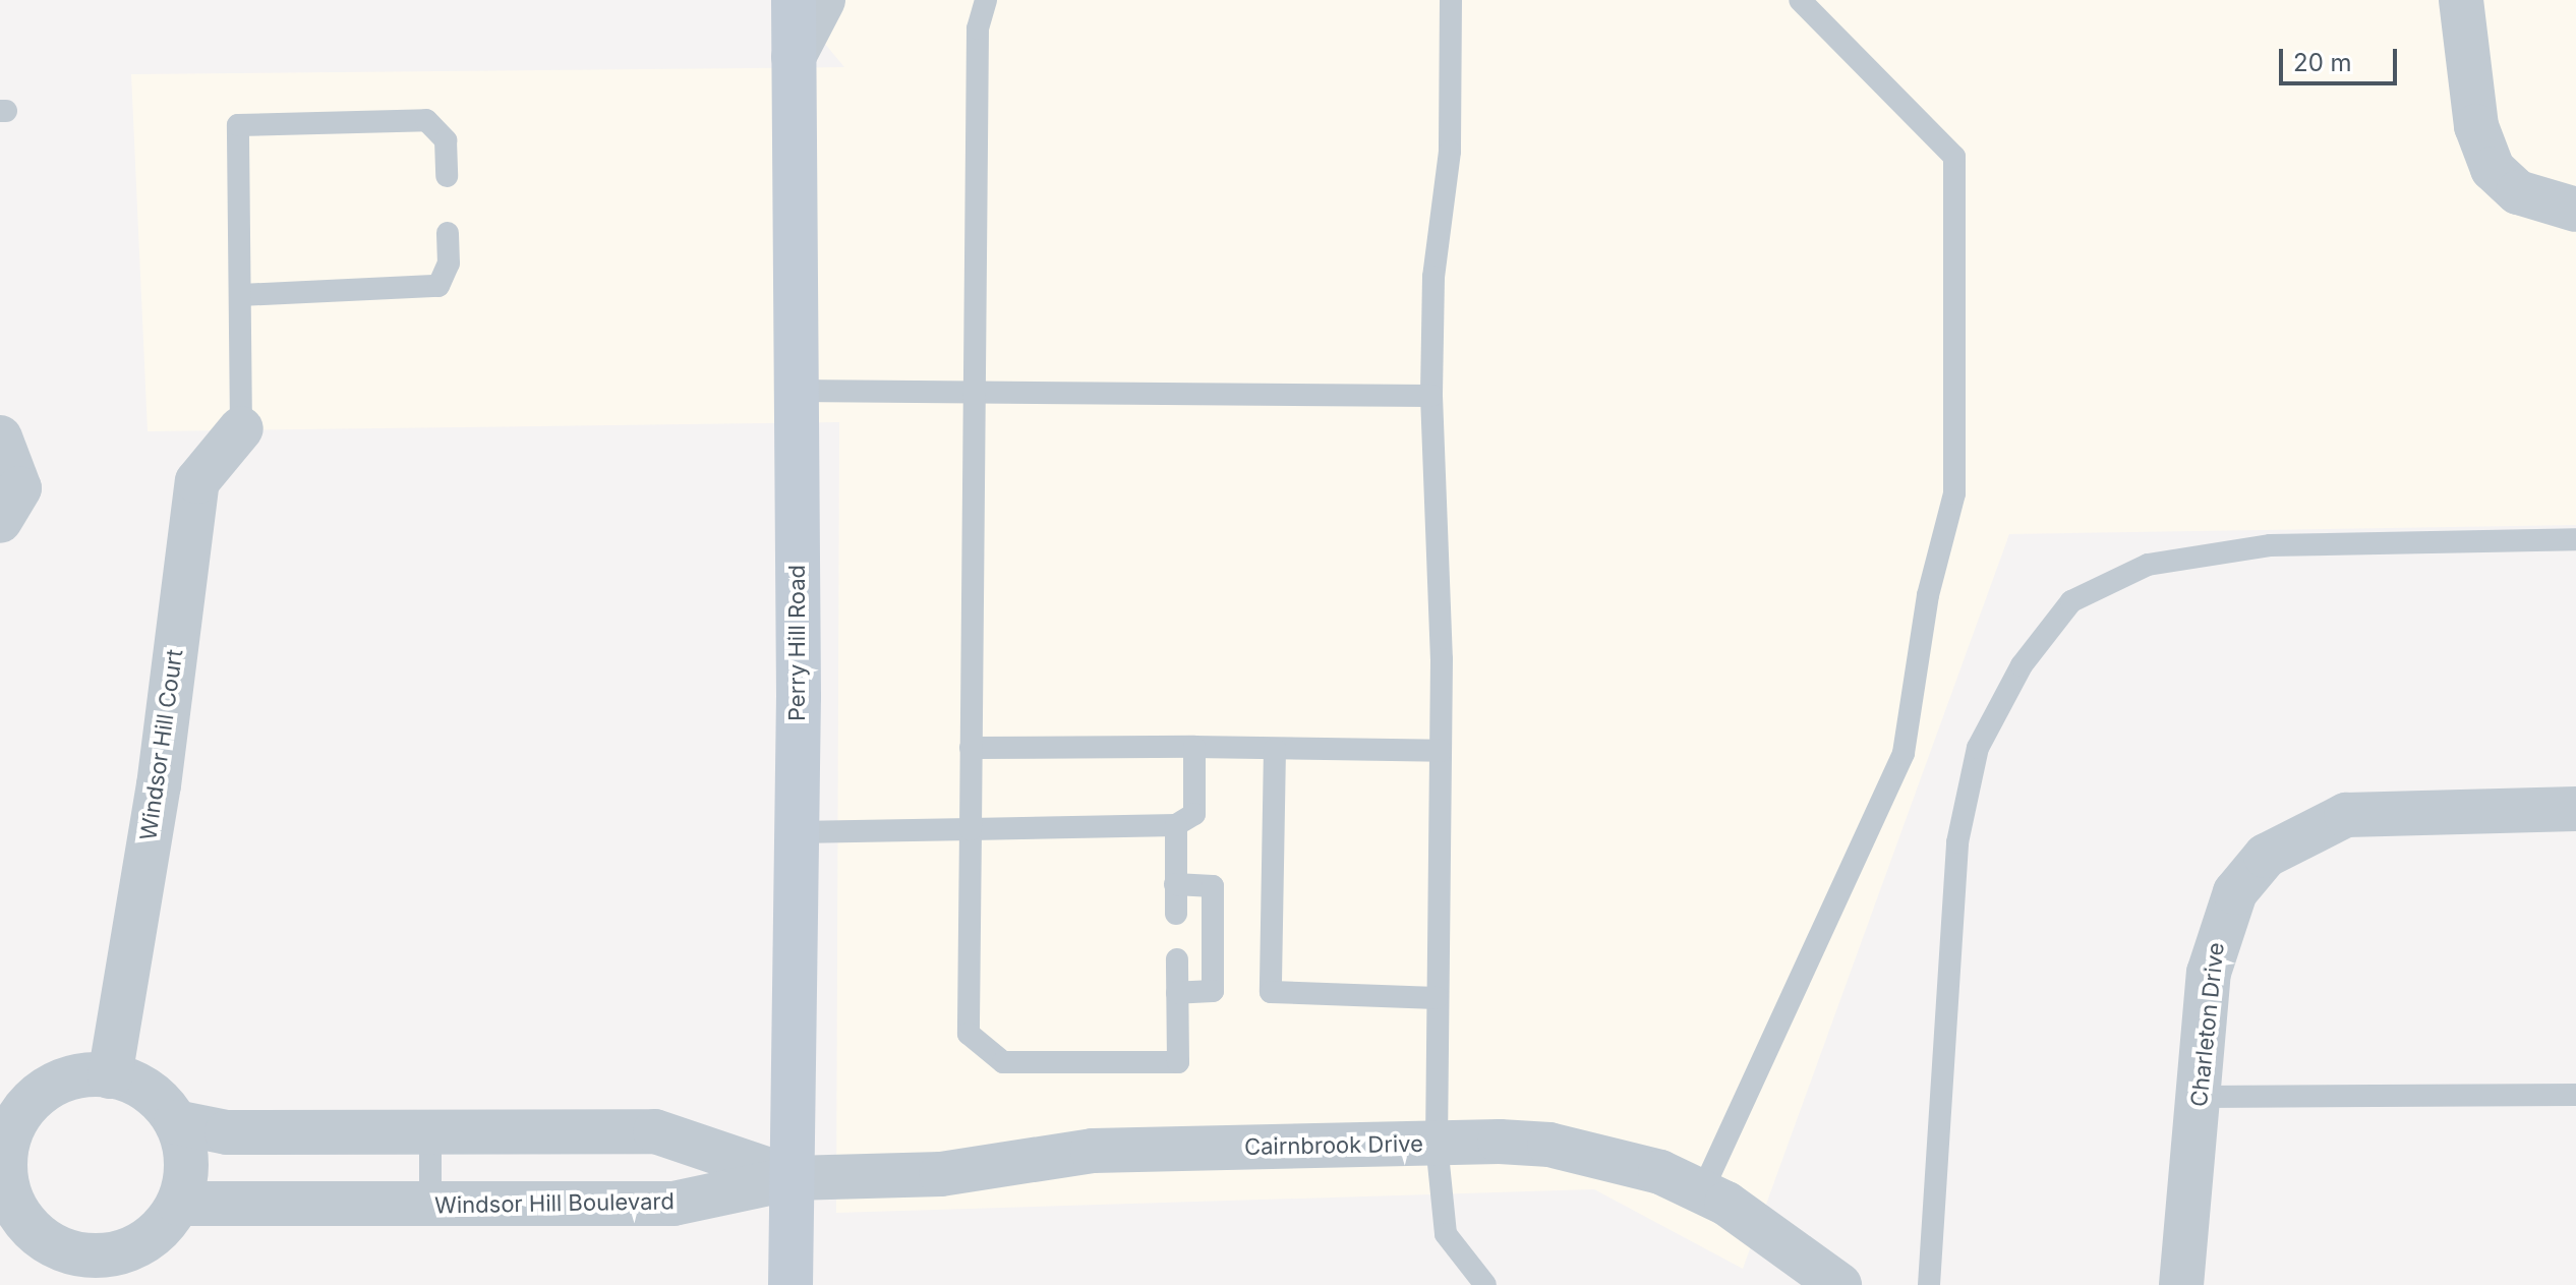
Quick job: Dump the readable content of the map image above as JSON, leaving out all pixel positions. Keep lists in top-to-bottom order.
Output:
{
  "streets": {
    "main road": ["Perry Hill Road"],
    "street": [
      "Windsor Hill Court",
      "Charleton Drive",
      "Cairnbrook Drive",
      "Windsor Hill Boulevard"
    ]
  },
  "crossings": [
    ["Perry Hill Road", "Cairnbrook Drive"],
    ["Perry Hill Road", "Windsor Hill Boulevard"],
    ["Windsor Hill Court", "Windsor Hill Boulevard"],
    ["Cairnbrook Drive", "Windsor Hill Boulevard"]
  ],
  "scale_bar": "20 m"
}
